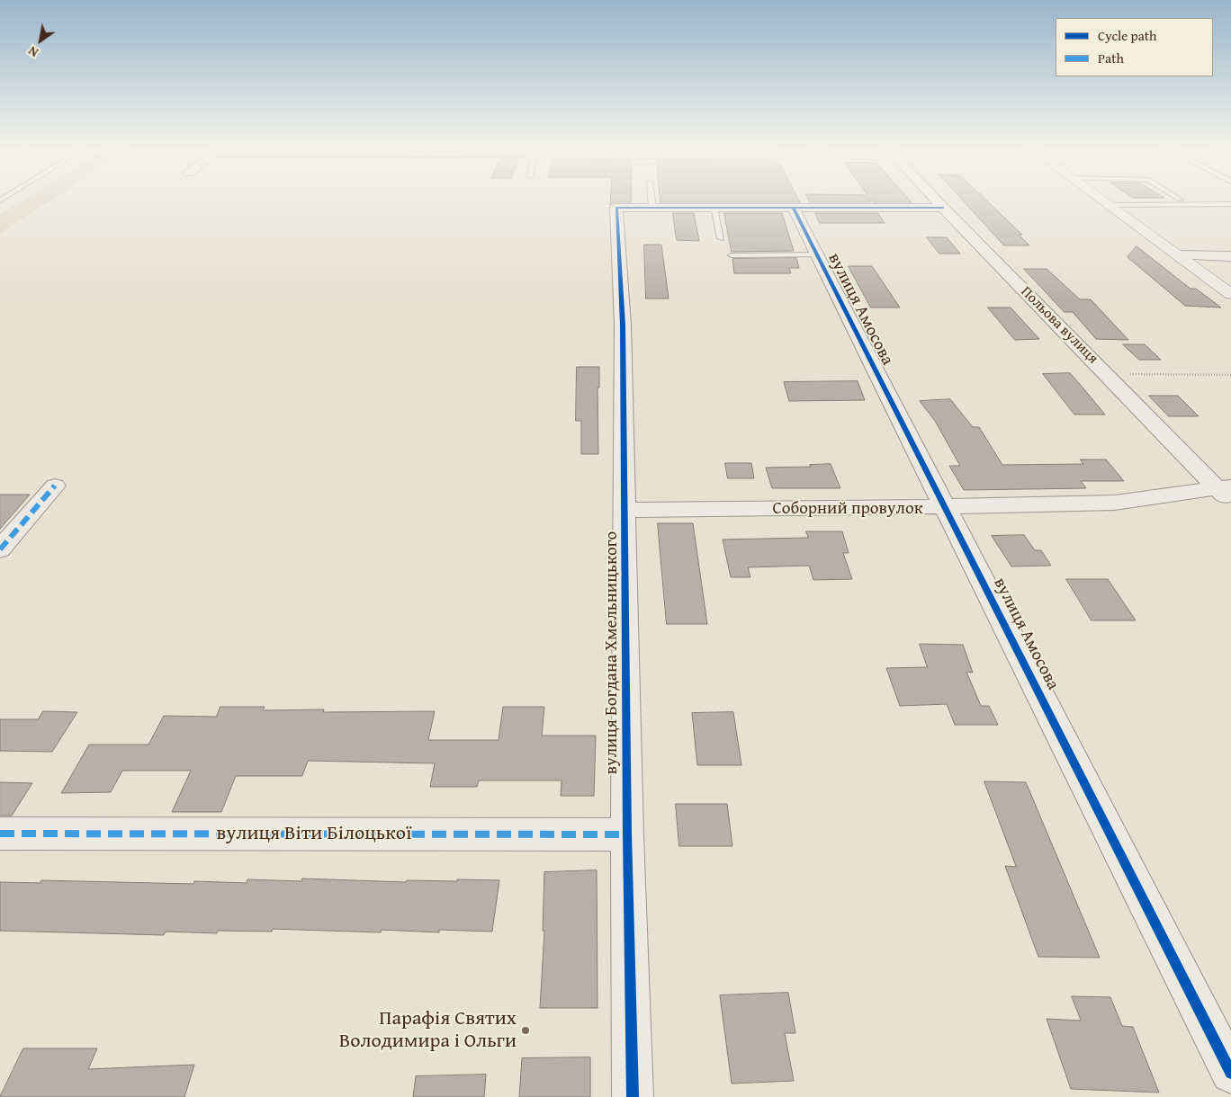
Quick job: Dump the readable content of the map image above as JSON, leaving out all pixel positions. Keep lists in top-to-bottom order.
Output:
{
  "streets": {
    "street": [
      "вулиця Амосова",
      "Польова вулиця",
      "Соборний провулок",
      "вулиця Богдана Хмельницького",
      "вулиця Віти Білоцької"
    ]
  },
  "crossings": [
    ["вулиця Амосова", "Соборний провулок"],
    ["Польова вулиця", "Соборний провулок"],
    ["Соборний провулок", "вулиця Богдана Хмельницького"],
    ["вулиця Богдана Хмельницького", "вулиця Віти Білоцької"]
  ],
  "places": ["Парафія Святих Володимира і Ольги"],
  "legend": ["Cycle path", "Path"],
  "north": "bottom left"
}
